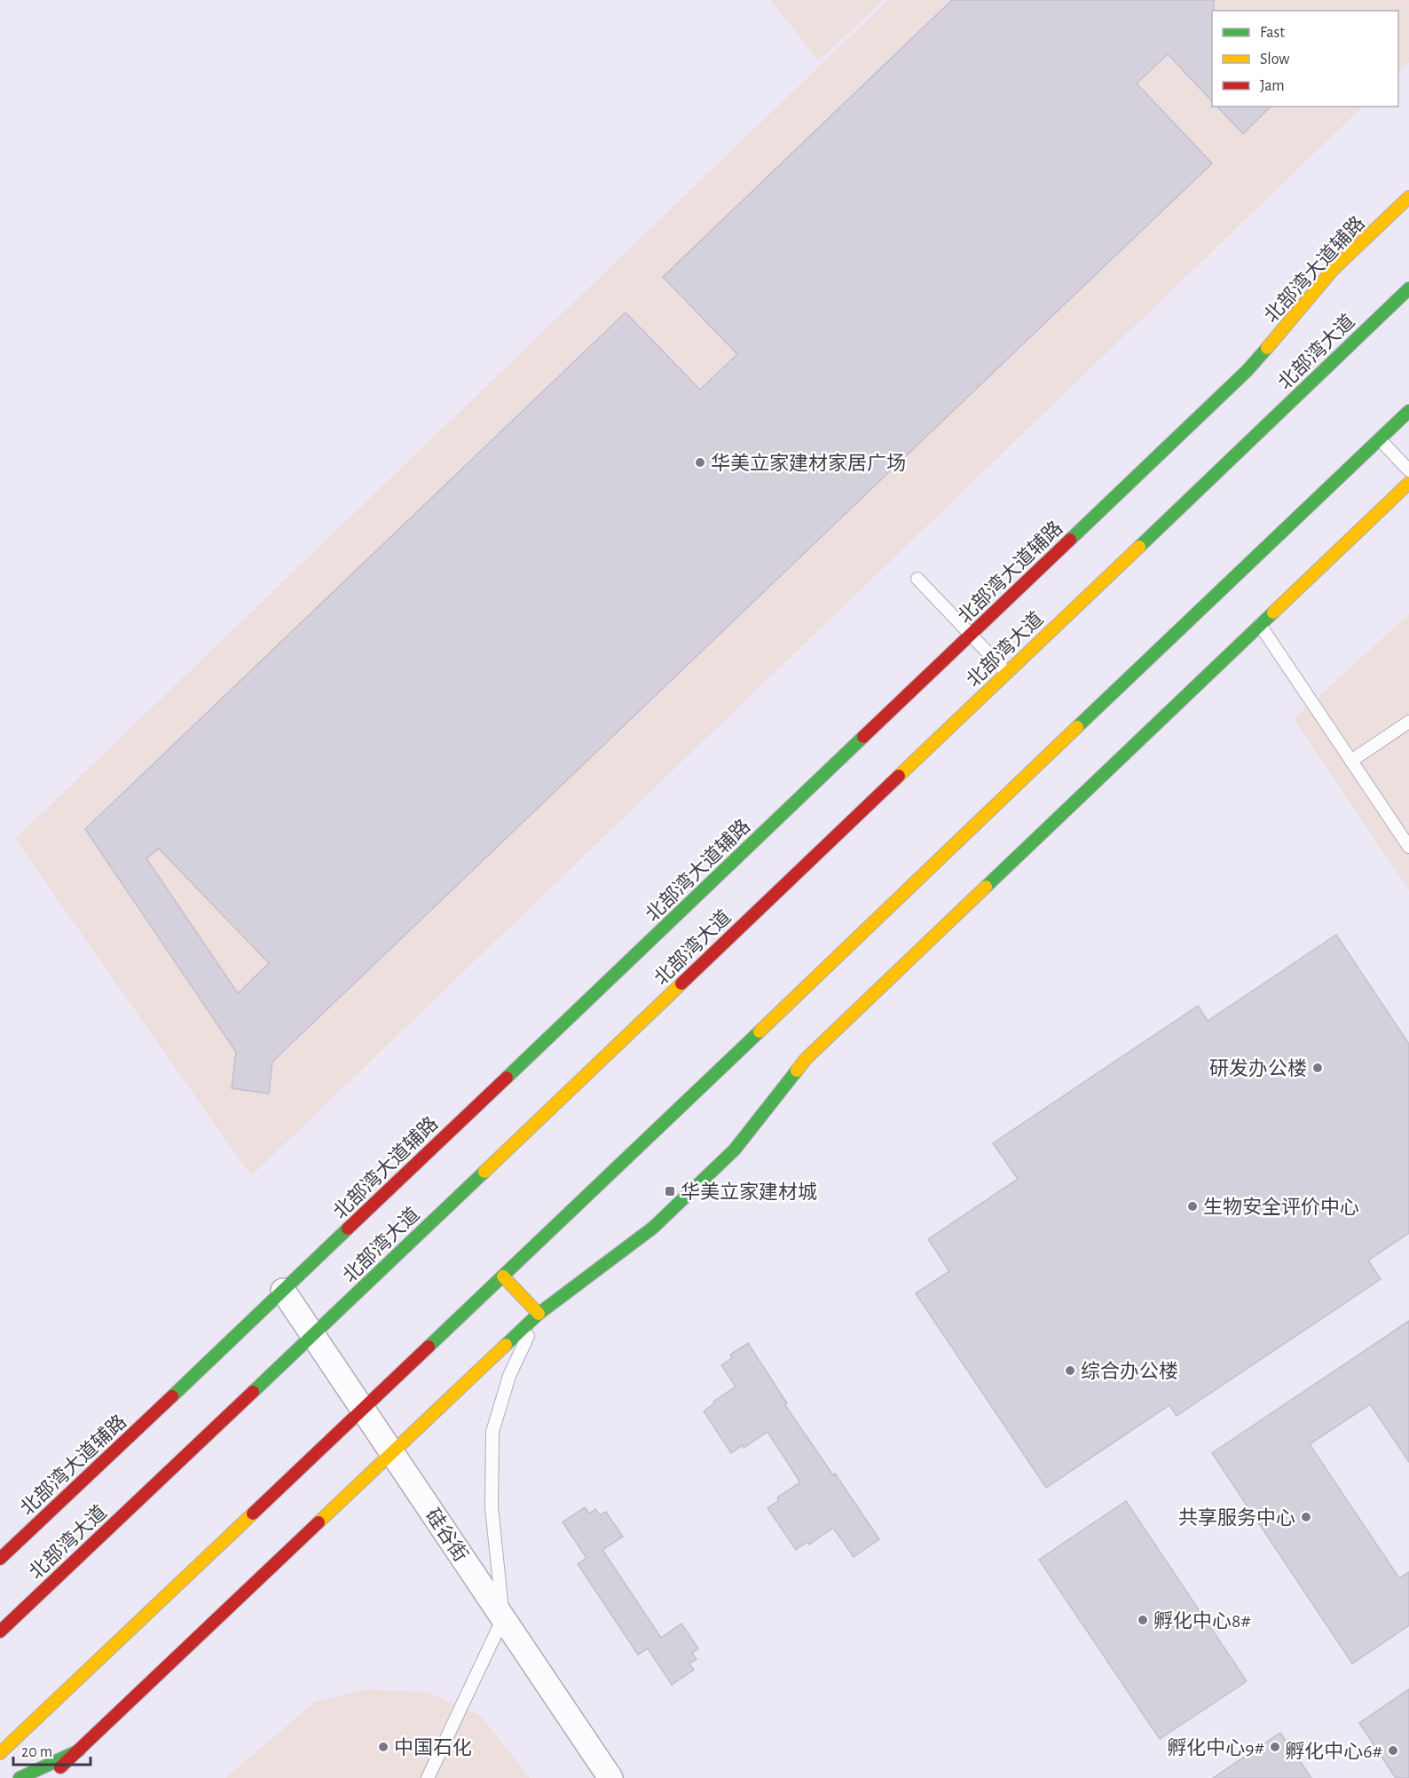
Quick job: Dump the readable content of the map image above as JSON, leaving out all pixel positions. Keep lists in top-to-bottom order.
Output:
{
  "streets": {
    "main road": ["北部湾大道辅路", "北部湾大道"],
    "street": ["硅谷街"]
  },
  "crossings": [
    ["北部湾大道辅路", "硅谷街"],
    ["北部湾大道", "硅谷街"]
  ],
  "places": {
    "other": [
      "华美立家建材家居广场",
      "研发办公楼",
      "生物安全评价中心",
      "综合办公楼",
      "共享服务中心",
      "孵化中心8#",
      "中国石化",
      "孵化中心9#",
      "孵化中心6#"
    ],
    "transit": ["华美立家建材城"]
  },
  "legend": ["Fast", "Slow", "Jam"],
  "scale_bar": "20 m"
}
